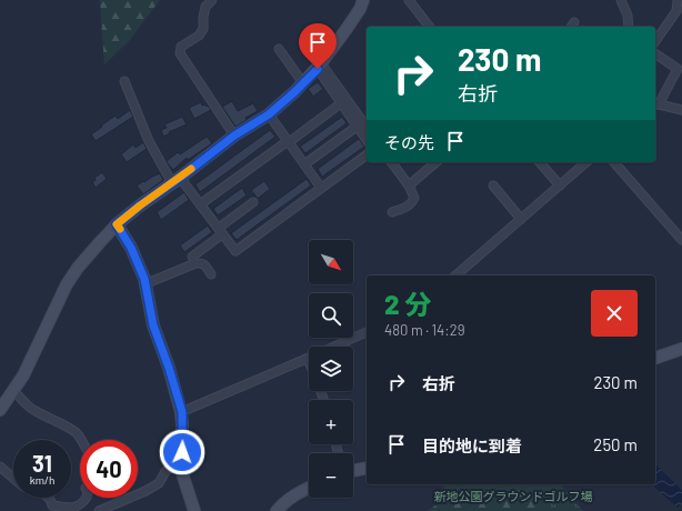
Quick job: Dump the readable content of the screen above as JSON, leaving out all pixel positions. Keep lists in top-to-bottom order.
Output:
{
  "parks": ["新地公園グラウンドゴルフ場"],
  "north": "bottom right",
  "page": {
    "turn": ["230 m", "右折"],
    "then": "その先",
    "map_buttons": ["+", "−"],
    "heading": ["2 分", "480 m · 14:29"],
    "list": [
      {
        "name": "右折",
        "value": "230 m"
      },
      {
        "name": "目的地に到着",
        "value": "250 m"
      }
    ],
    "speed": "31 km/h",
    "limit": "40"
  }
}
